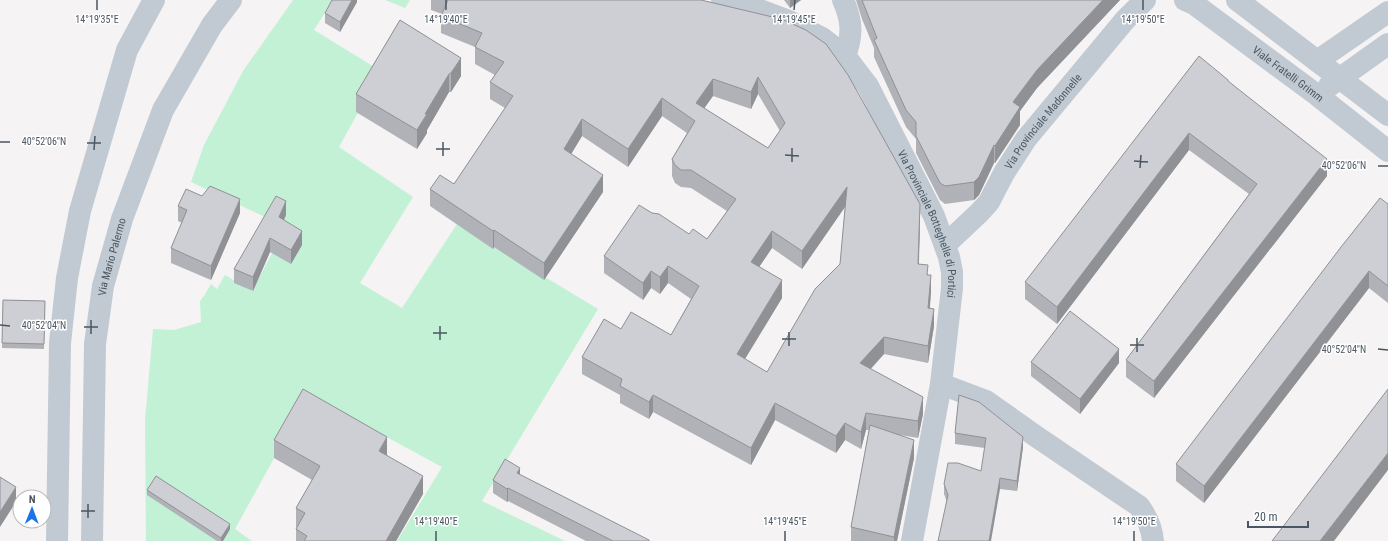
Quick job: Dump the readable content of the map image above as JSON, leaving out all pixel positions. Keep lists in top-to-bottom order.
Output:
{
  "streets": {
    "street": [
      "Viale Fratelli Grimm",
      "Via Provinciale Madonnelle",
      "Via Provinciale Botteghelle di Portici",
      "Via Mario Palermo"
    ]
  },
  "crossings": [
    ["Via Provinciale Madonnelle", "Via Provinciale Botteghelle di Portici"]
  ],
  "scale_bar": "20 m",
  "north": "top",
  "coordinates": [
    "14°19'35\"E",
    "14°19'40\"E",
    "14°19'45\"E",
    "14°19'50\"E",
    "40°52'06\"N",
    "40°52'04\"N"
  ]
}
